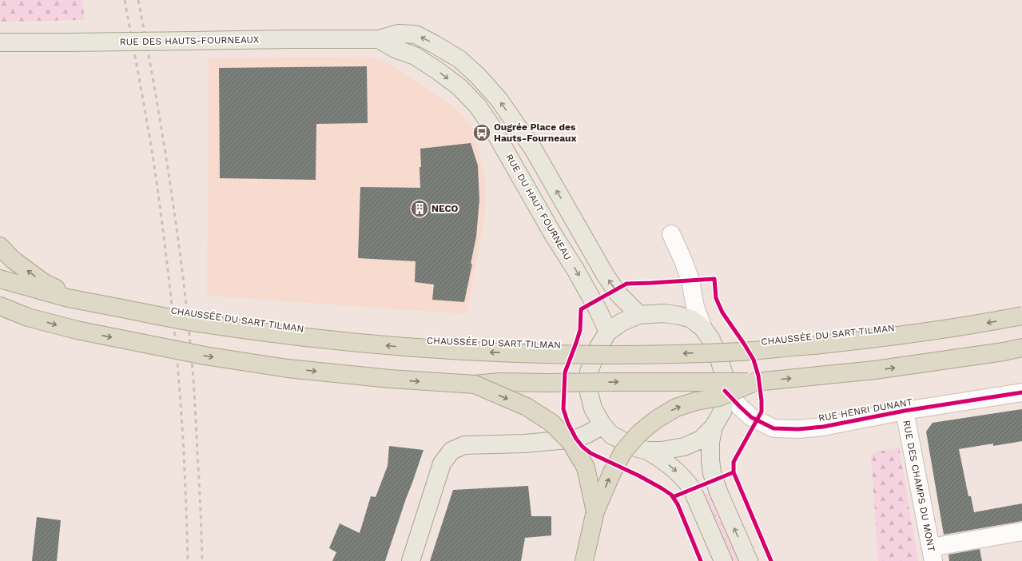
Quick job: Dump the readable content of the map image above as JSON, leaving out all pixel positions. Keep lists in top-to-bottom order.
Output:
{
  "streets": {
    "highway": ["CHAUSSÉE DU SART TILMAN"],
    "main road": ["RUE DES HAUTS-FOURNEAUX", "RUE DU HAUT FOURNEAU"],
    "street": ["RUE HENRI DUNANT", "RUE DES CHAMPS DU MONT"]
  },
  "crossings": [
    ["RUE DES HAUTS-FOURNEAUX", "RUE DU HAUT FOURNEAU"],
    ["RUE HENRI DUNANT", "RUE DES CHAMPS DU MONT"]
  ],
  "places": {
    "bus stop": ["Ougrée Place des Hauts-Fourneaux"],
    "building": ["NECO"]
  }
}
